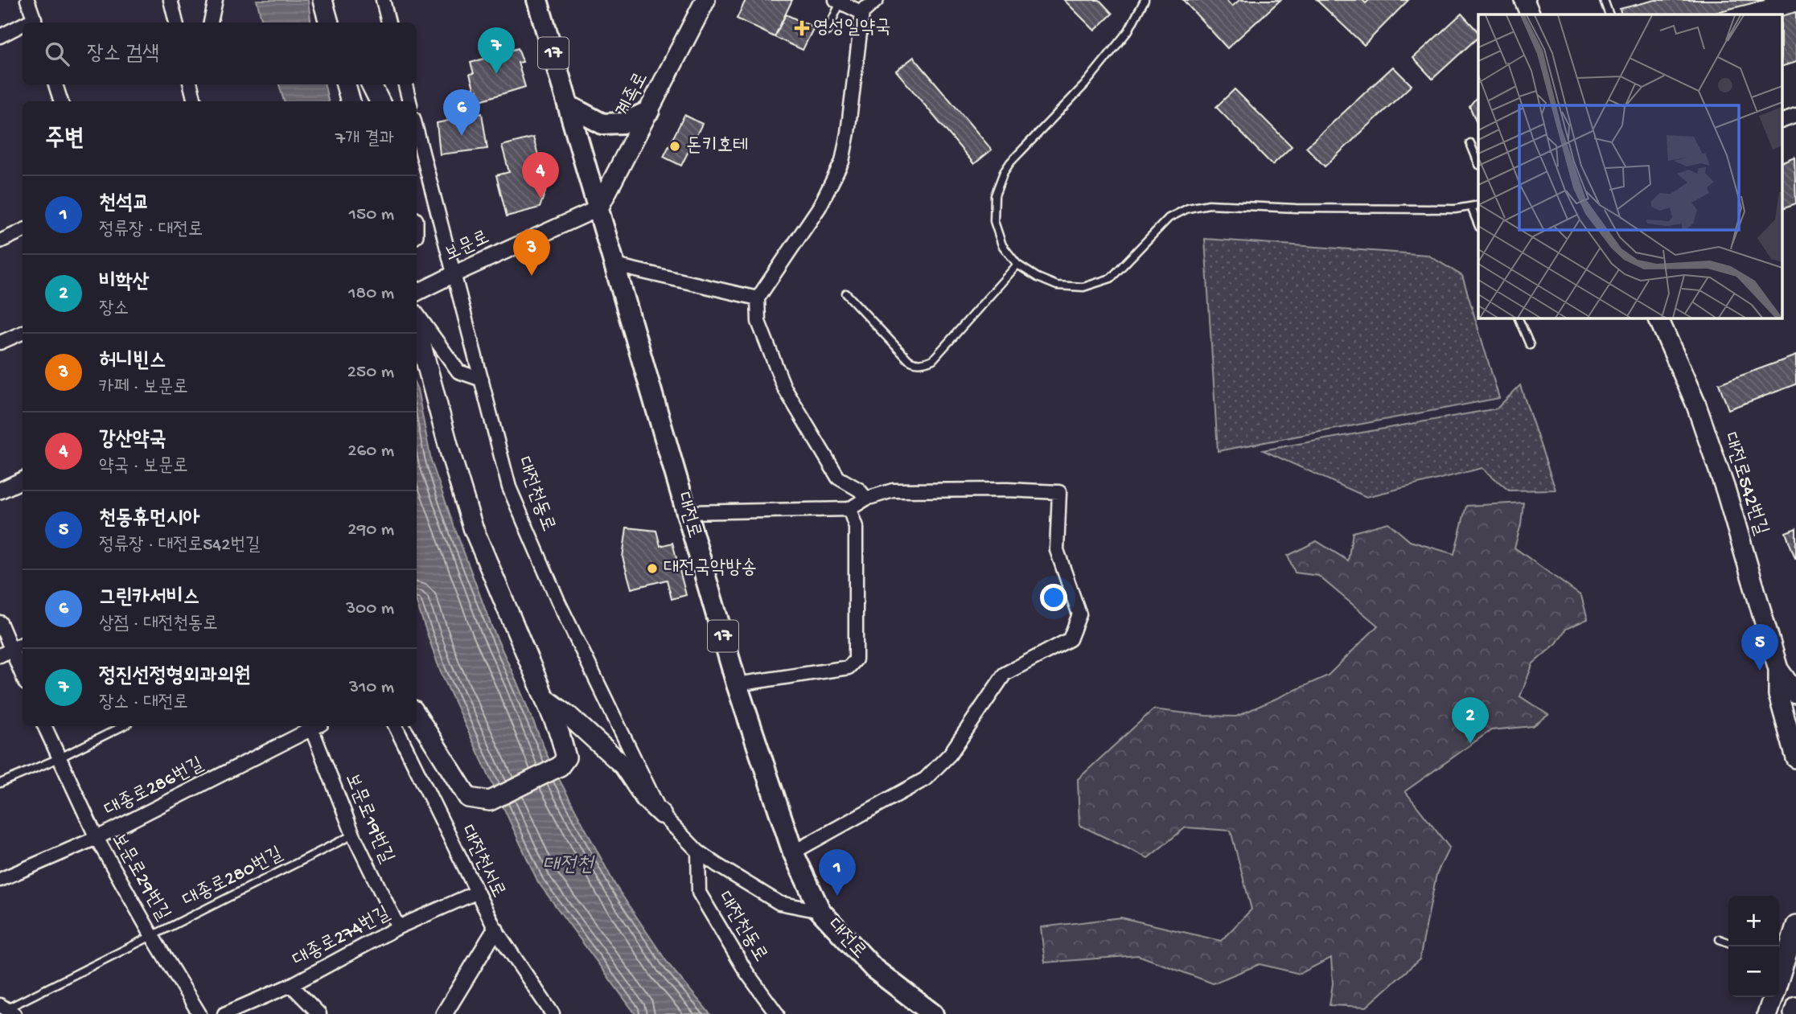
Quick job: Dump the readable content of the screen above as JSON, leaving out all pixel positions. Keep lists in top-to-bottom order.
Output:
{
  "streets": {
    "main road": [
      "17",
      "계족로",
      "대전로542번길",
      "대전로"
    ],
    "street": [
      "보문로",
      "대전천동로",
      "대종로286번길",
      "보문로19번길",
      "대전천서로",
      "보문로29번길",
      "대종로274번길"
    ],
    "lane": ["대종로280번길"]
  },
  "crossings": [
    ["계족로", "보문로"],
    ["계족로", "대전로"],
    ["보문로", "대전천동로"],
    ["보문로", "대전로"],
    ["대전천동로", "대전로"],
    ["대종로286번길", "보문로29번길"],
    ["보문로19번길", "대종로280번길"],
    ["보문로19번길", "대종로274번길"],
    ["대전천서로", "대종로274번길"],
    ["보문로29번길", "대종로280번길"]
  ],
  "water": ["대전천"],
  "places": {
    "health": ["영성일약국"],
    "other": ["돈키호테", "대전국악방송"]
  },
  "page": {
    "search": "장소 검색",
    "pins": [
      "7",
      "6",
      "4",
      "3",
      "5",
      "2",
      "1"
    ],
    "heading": ["주변", "7개 결과"],
    "list": [
      {
        "mark": "1",
        "name": "천석교",
        "note": "정류장 · 대전로",
        "value": "150 m"
      },
      {
        "mark": "2",
        "name": "비학산",
        "note": "장소",
        "value": "180 m"
      },
      {
        "mark": "3",
        "name": "허니빈스",
        "note": "카페 · 보문로",
        "value": "250 m"
      },
      {
        "mark": "4",
        "name": "강산약국",
        "note": "약국 · 보문로",
        "value": "260 m"
      },
      {
        "mark": "5",
        "name": "천동휴먼시아",
        "note": "정류장 · 대전로542번길",
        "value": "290 m"
      },
      {
        "mark": "6",
        "name": "그린카서비스",
        "note": "상점 · 대전천동로",
        "value": "300 m"
      },
      {
        "mark": "7",
        "name": "정진선정형외과의원",
        "note": "장소 · 대전로",
        "value": "310 m"
      }
    ],
    "map_buttons": ["+", "−"]
  }
}
